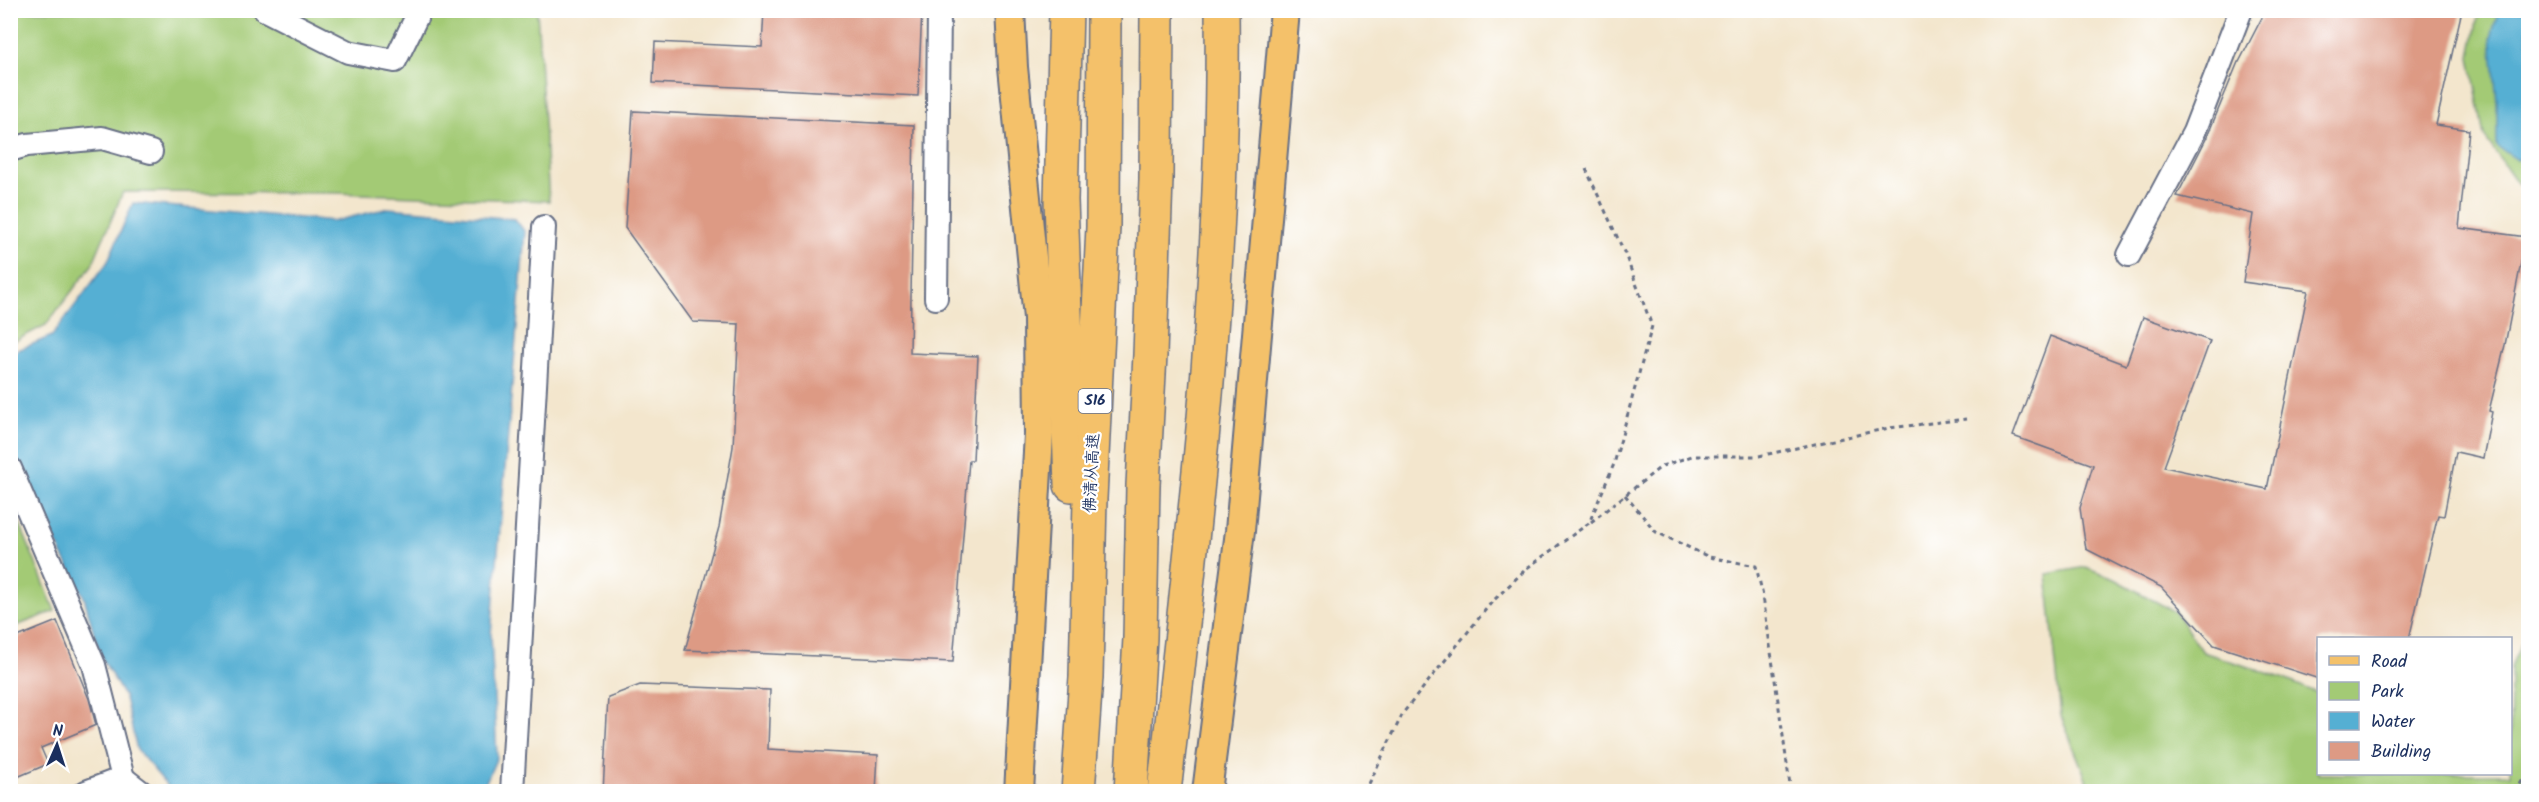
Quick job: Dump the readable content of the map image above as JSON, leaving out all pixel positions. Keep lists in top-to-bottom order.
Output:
{
  "streets": {
    "highway": ["S16", "佛清从高速"]
  },
  "legend": [
    "Road",
    "Park",
    "Water",
    "Building"
  ],
  "north": "top"
}
